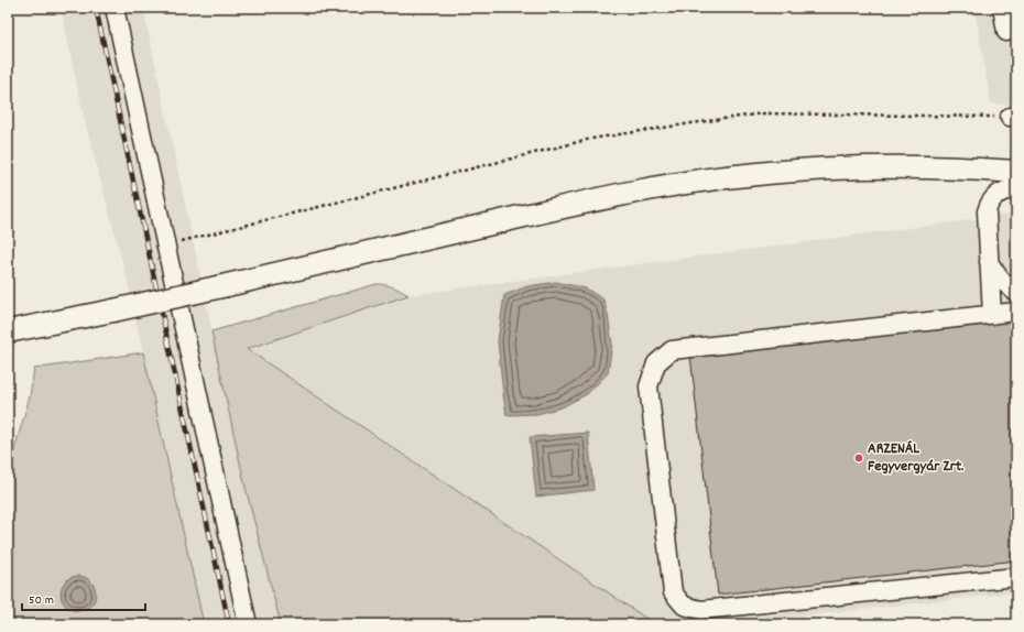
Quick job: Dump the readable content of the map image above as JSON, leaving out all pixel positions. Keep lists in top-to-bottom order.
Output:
{
  "places": ["ARZENÁL Fegyvergyár Zrt."],
  "scale_bar": "50 m"
}
